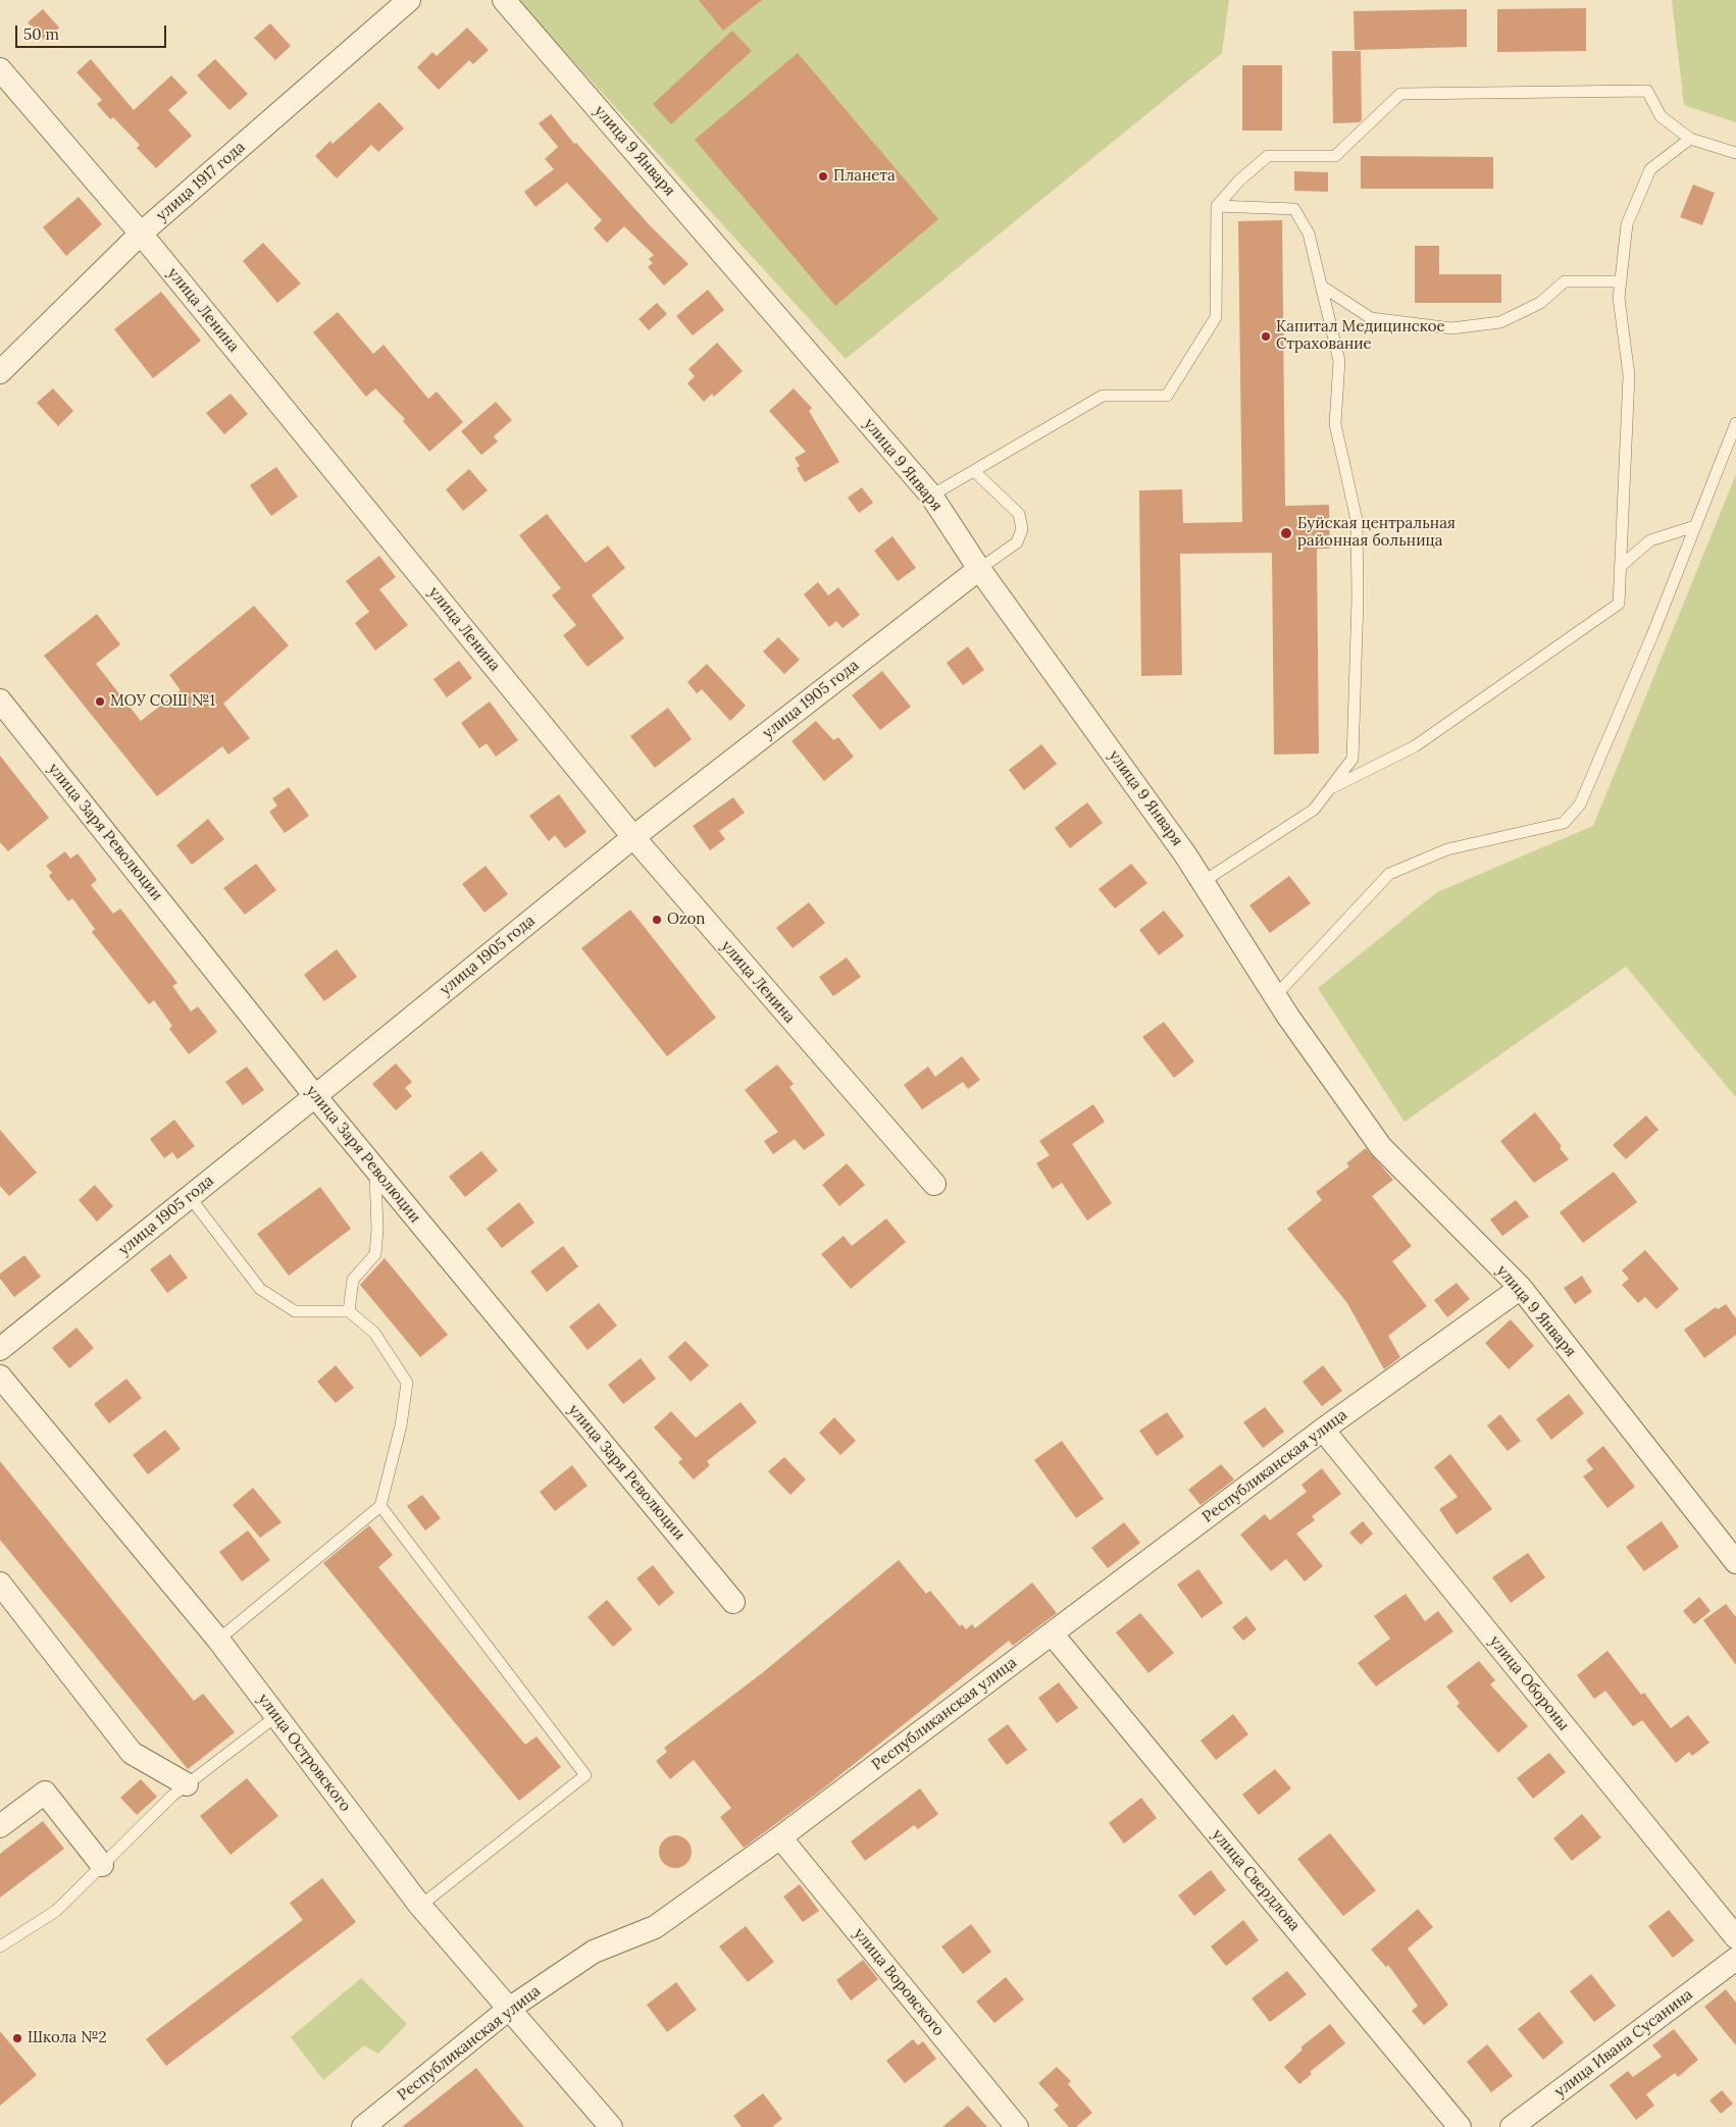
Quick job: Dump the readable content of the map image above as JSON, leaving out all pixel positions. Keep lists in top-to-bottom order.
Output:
{
  "streets": {
    "street": [
      "улица 9 Января",
      "улица 1917 года",
      "улица Ленина",
      "улица 1905 года",
      "улица Заря Революции",
      "Республиканская улица",
      "улица Обороны",
      "улица Островского",
      "улица Свердлова",
      "улица Воровского",
      "улица Ивана Сусанина"
    ]
  },
  "crossings": [
    ["улица 9 Января", "улица 1905 года"],
    ["улица 9 Января", "Республиканская улица"],
    ["улица 1917 года", "улица Ленина"],
    ["улица Ленина", "улица 1905 года"],
    ["улица 1905 года", "улица Заря Революции"],
    ["Республиканская улица", "улица Обороны"],
    ["Республиканская улица", "улица Островского"],
    ["Республиканская улица", "улица Свердлова"],
    ["Республиканская улица", "улица Воровского"]
  ],
  "places": [
    "Планета",
    "Капитал Медицинское Страхование",
    "Буйская центральная районная больница",
    "МОУ СОШ №1",
    "Ozon",
    "Школа №2"
  ],
  "scale_bar": "50 m"
}
